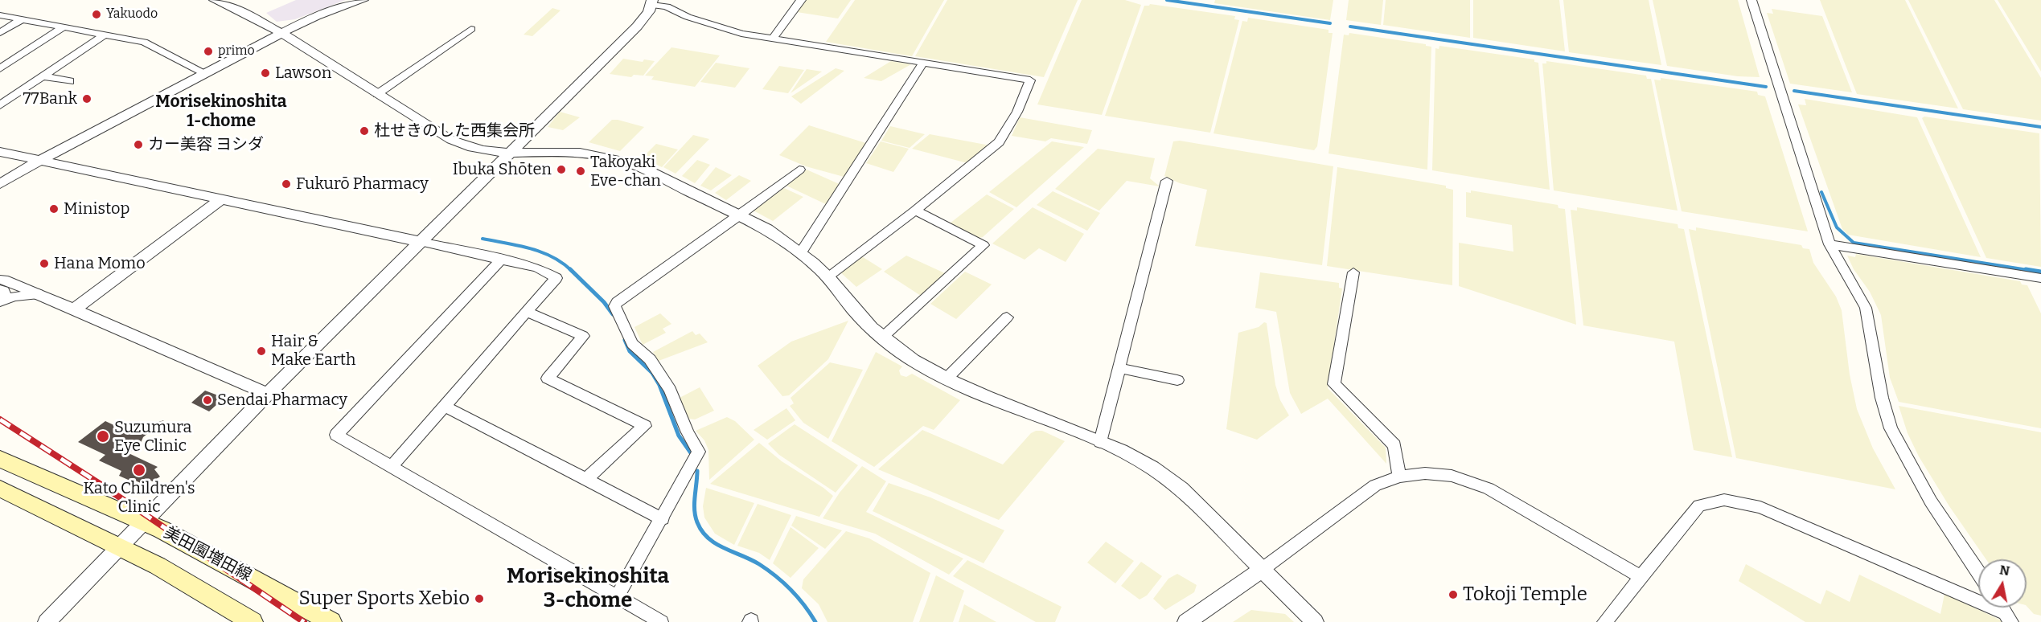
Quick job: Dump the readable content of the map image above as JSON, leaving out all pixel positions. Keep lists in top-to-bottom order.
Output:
{
  "streets": {
    "main road": ["美田園増田線"]
  },
  "districts": ["Morisekinoshita 1-chome", "Morisekinoshita 3-chome"],
  "places": [
    "Yakuodo",
    "primo",
    "Lawson",
    "77Bank",
    "杜せきのした西集会所",
    "カー美容 ヨシダ",
    "Ibuka Shōten",
    "Takoyaki Eve-chan",
    "Fukurō Pharmacy",
    "Ministop",
    "Hana Momo",
    "Hair & Make Earth",
    "Sendai Pharmacy",
    "Suzumura Eye Clinic",
    "Kato Children's Clinic",
    "Tokoji Temple",
    "Super Sports Xebio"
  ],
  "north": "top"
}
